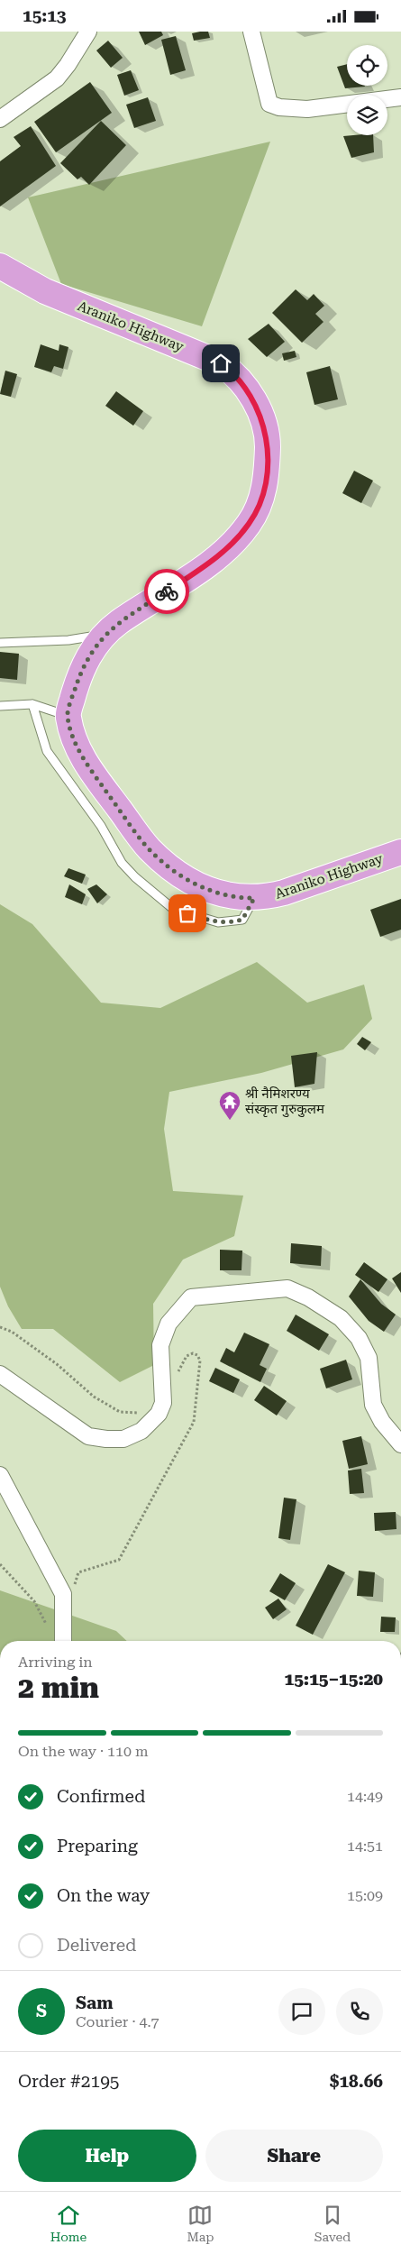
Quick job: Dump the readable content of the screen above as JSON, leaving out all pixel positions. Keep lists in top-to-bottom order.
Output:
{
  "streets": {
    "highway": ["Araniko Highway"]
  },
  "places": {
    "temple": ["श्री नैमिशरण्य संस्कृत गुरुकुलम"]
  },
  "page": {
    "status": "15:13",
    "heading": ["2 min", "Arriving in", "15:15–15:20"],
    "panel": [
      "Sam",
      "Courier · 4.7",
      "Order #2195",
      "$18.66"
    ],
    "bar": "On the way · 110 m",
    "list": [
      ["Confirmed", "14:49"],
      ["Preparing", "14:51"],
      ["On the way", "15:09"],
      "Delivered"
    ],
    "round": "S",
    "buttons": ["Help", "Share"],
    "tabs": ["Home", "Map", "Saved"]
  }
}
